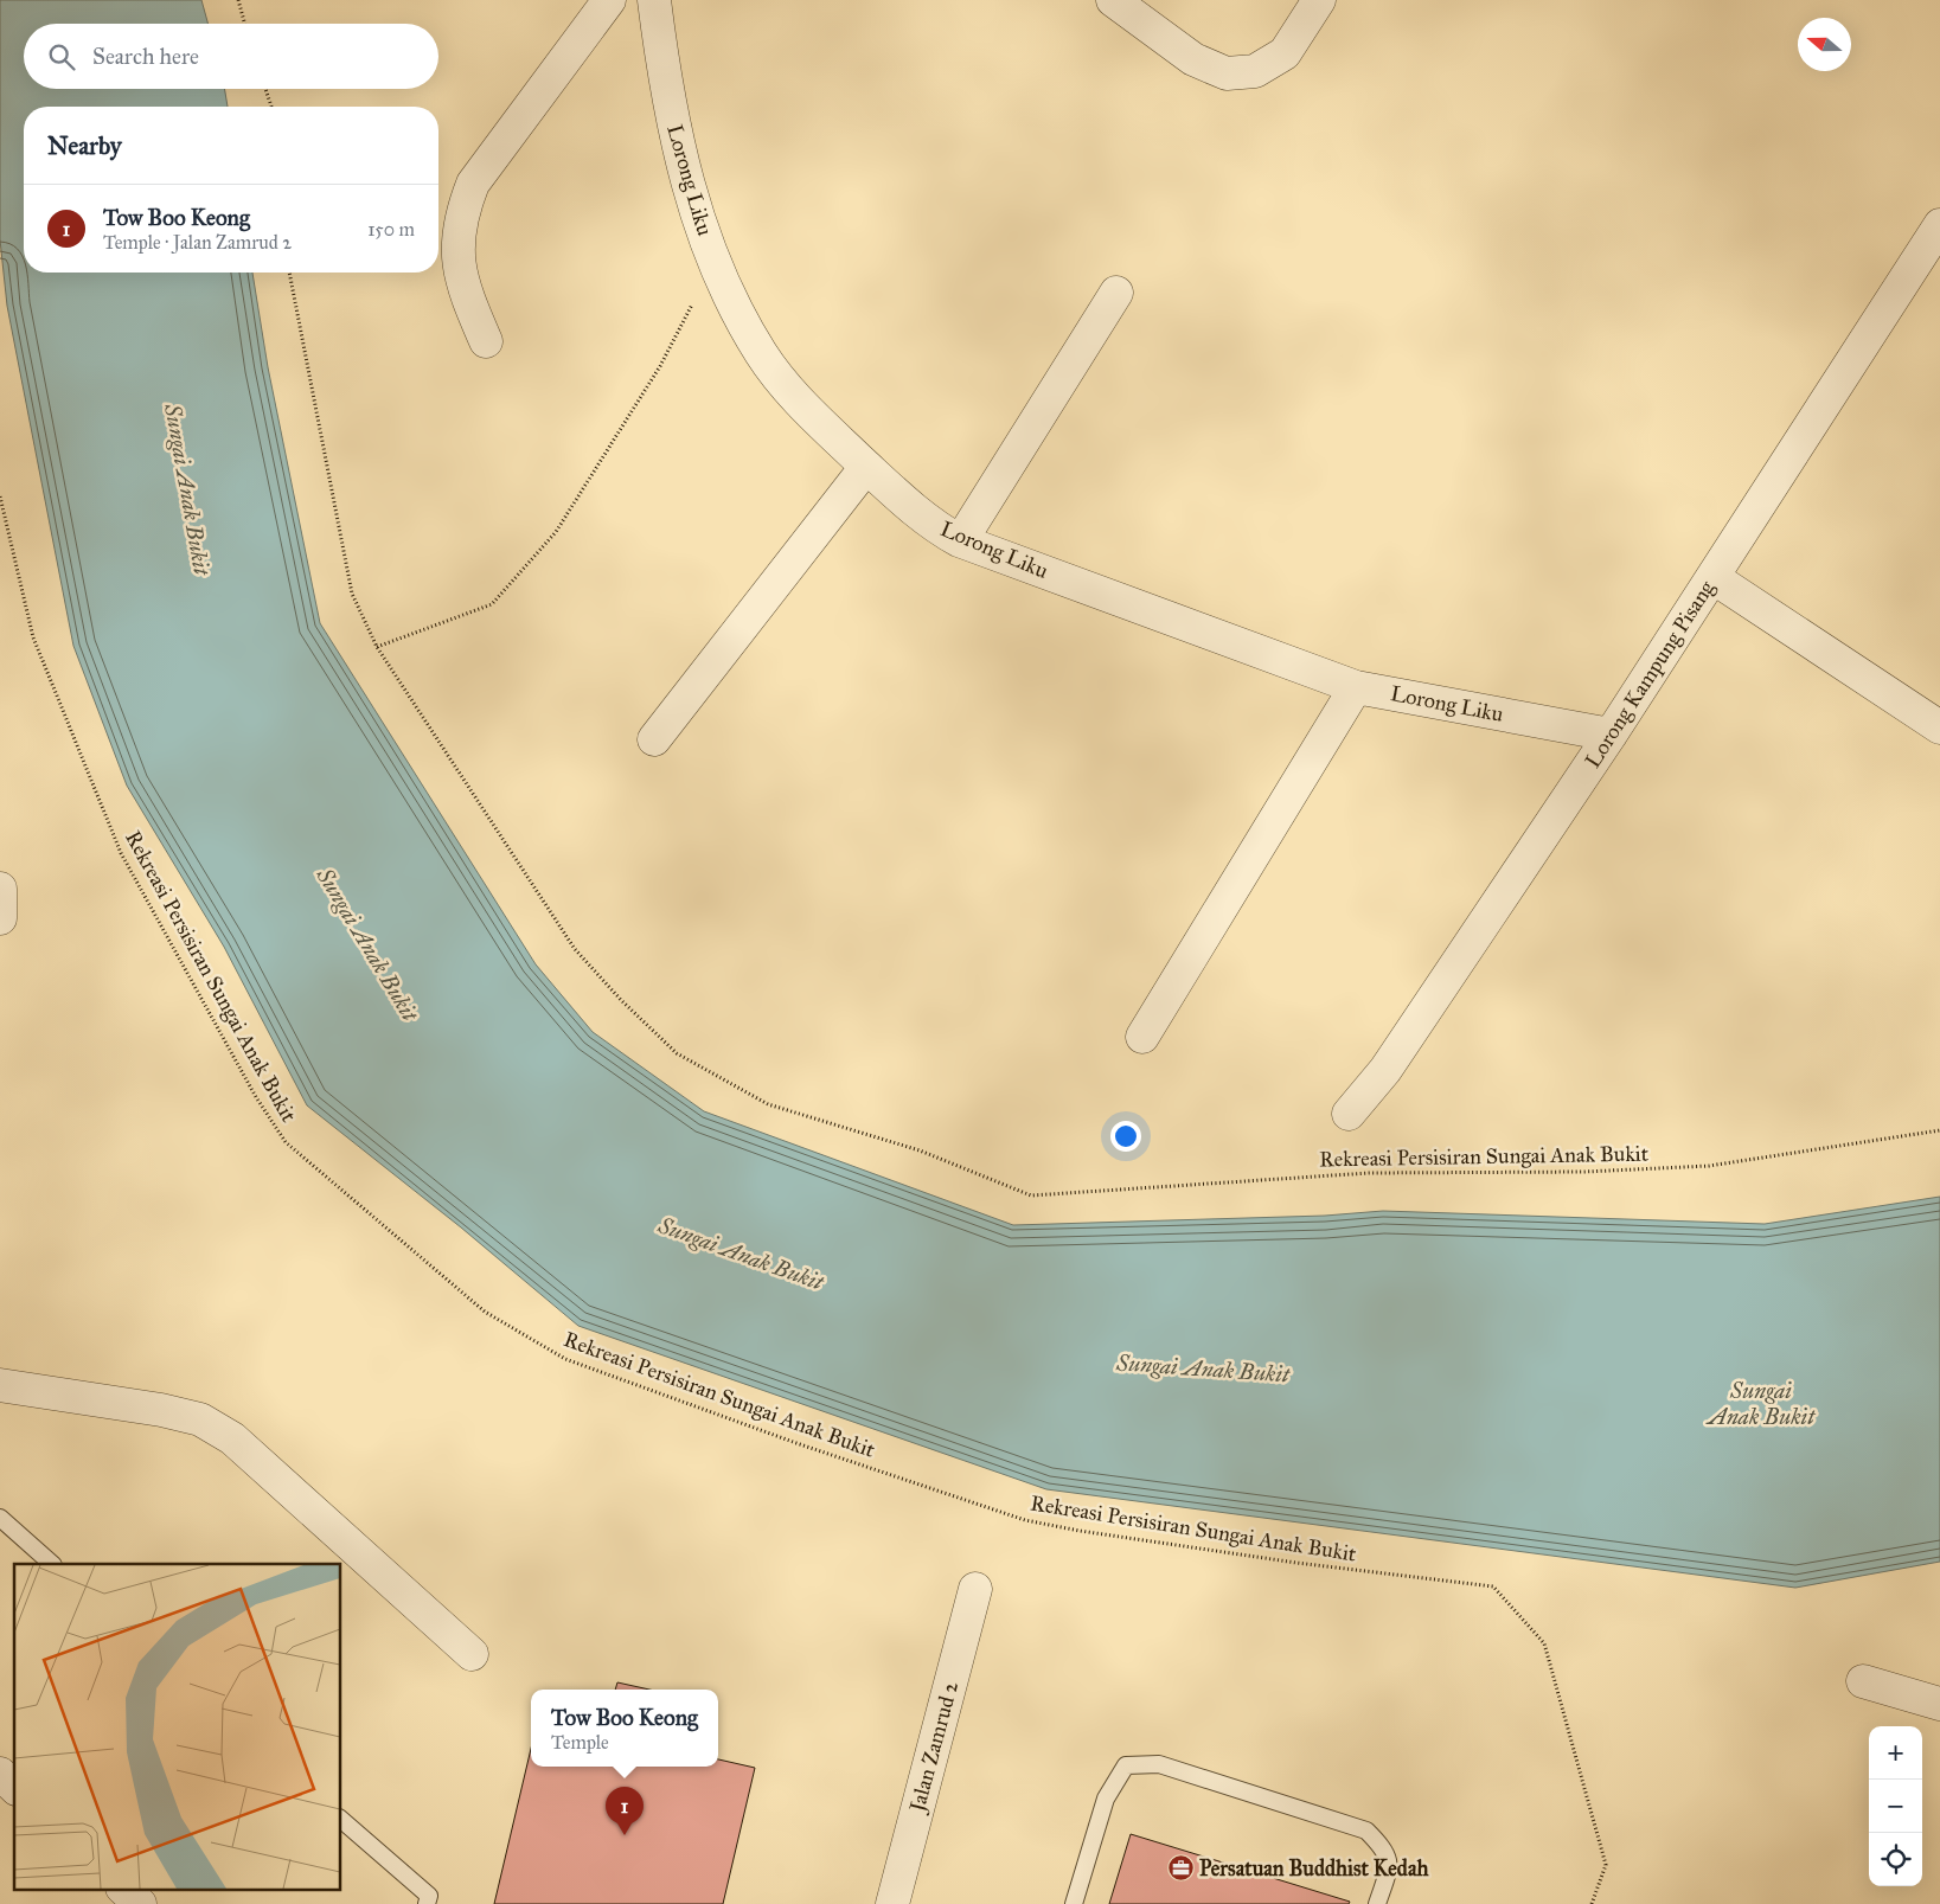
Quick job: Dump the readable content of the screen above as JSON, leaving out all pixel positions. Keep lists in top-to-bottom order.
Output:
{
  "streets": {
    "street": ["Lorong Liku", "Lorong Kampung Pisang", "Jalan Zamrud 2"],
    "path": ["Rekreasi Persisiran Sungai Anak Bukit"]
  },
  "crossings": [
    ["Lorong Liku", "Lorong Kampung Pisang"]
  ],
  "water": ["Sungai Anak Bukit"],
  "places": {
    "office": ["Persatuan Buddhist Kedah"]
  },
  "north": "left",
  "page": {
    "search": "Search here",
    "heading": "Nearby",
    "list": [
      {
        "mark": "1",
        "name": "Tow Boo Keong",
        "note": "Temple · Jalan Zamrud 2",
        "value": "150 m"
      }
    ],
    "popup": ["Tow Boo Keong", "Temple"],
    "map_buttons": ["+", "−"],
    "pins": "1"
  }
}
